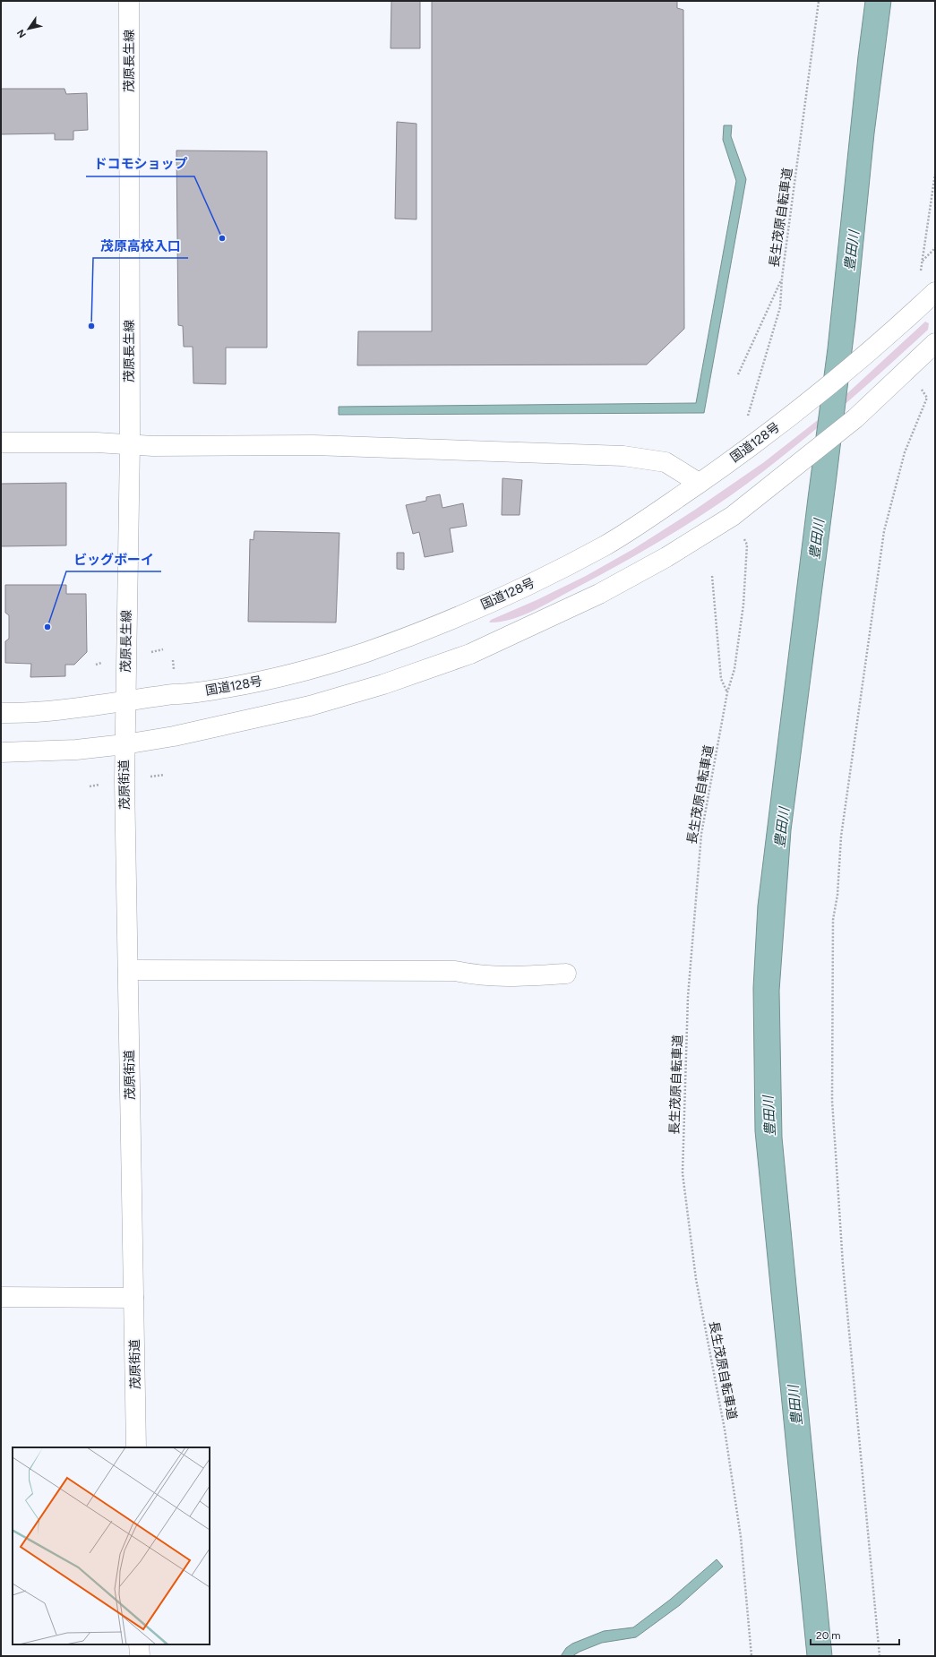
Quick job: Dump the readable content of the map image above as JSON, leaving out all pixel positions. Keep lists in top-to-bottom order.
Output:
{
  "streets": {
    "main road": ["茂原長生線", "国道128号", "茂原街道"],
    "path": ["長生茂原自転車道"]
  },
  "crossings": [
    ["茂原長生線", "国道128号"],
    ["茂原長生線", "茂原街道"],
    ["国道128号", "茂原街道"]
  ],
  "water": ["豊田川"],
  "places": ["ドコモショップ", "茂原高校入口", "ビッグボーイ"],
  "scale_bar": "20 m",
  "north": "bottom left"
}
